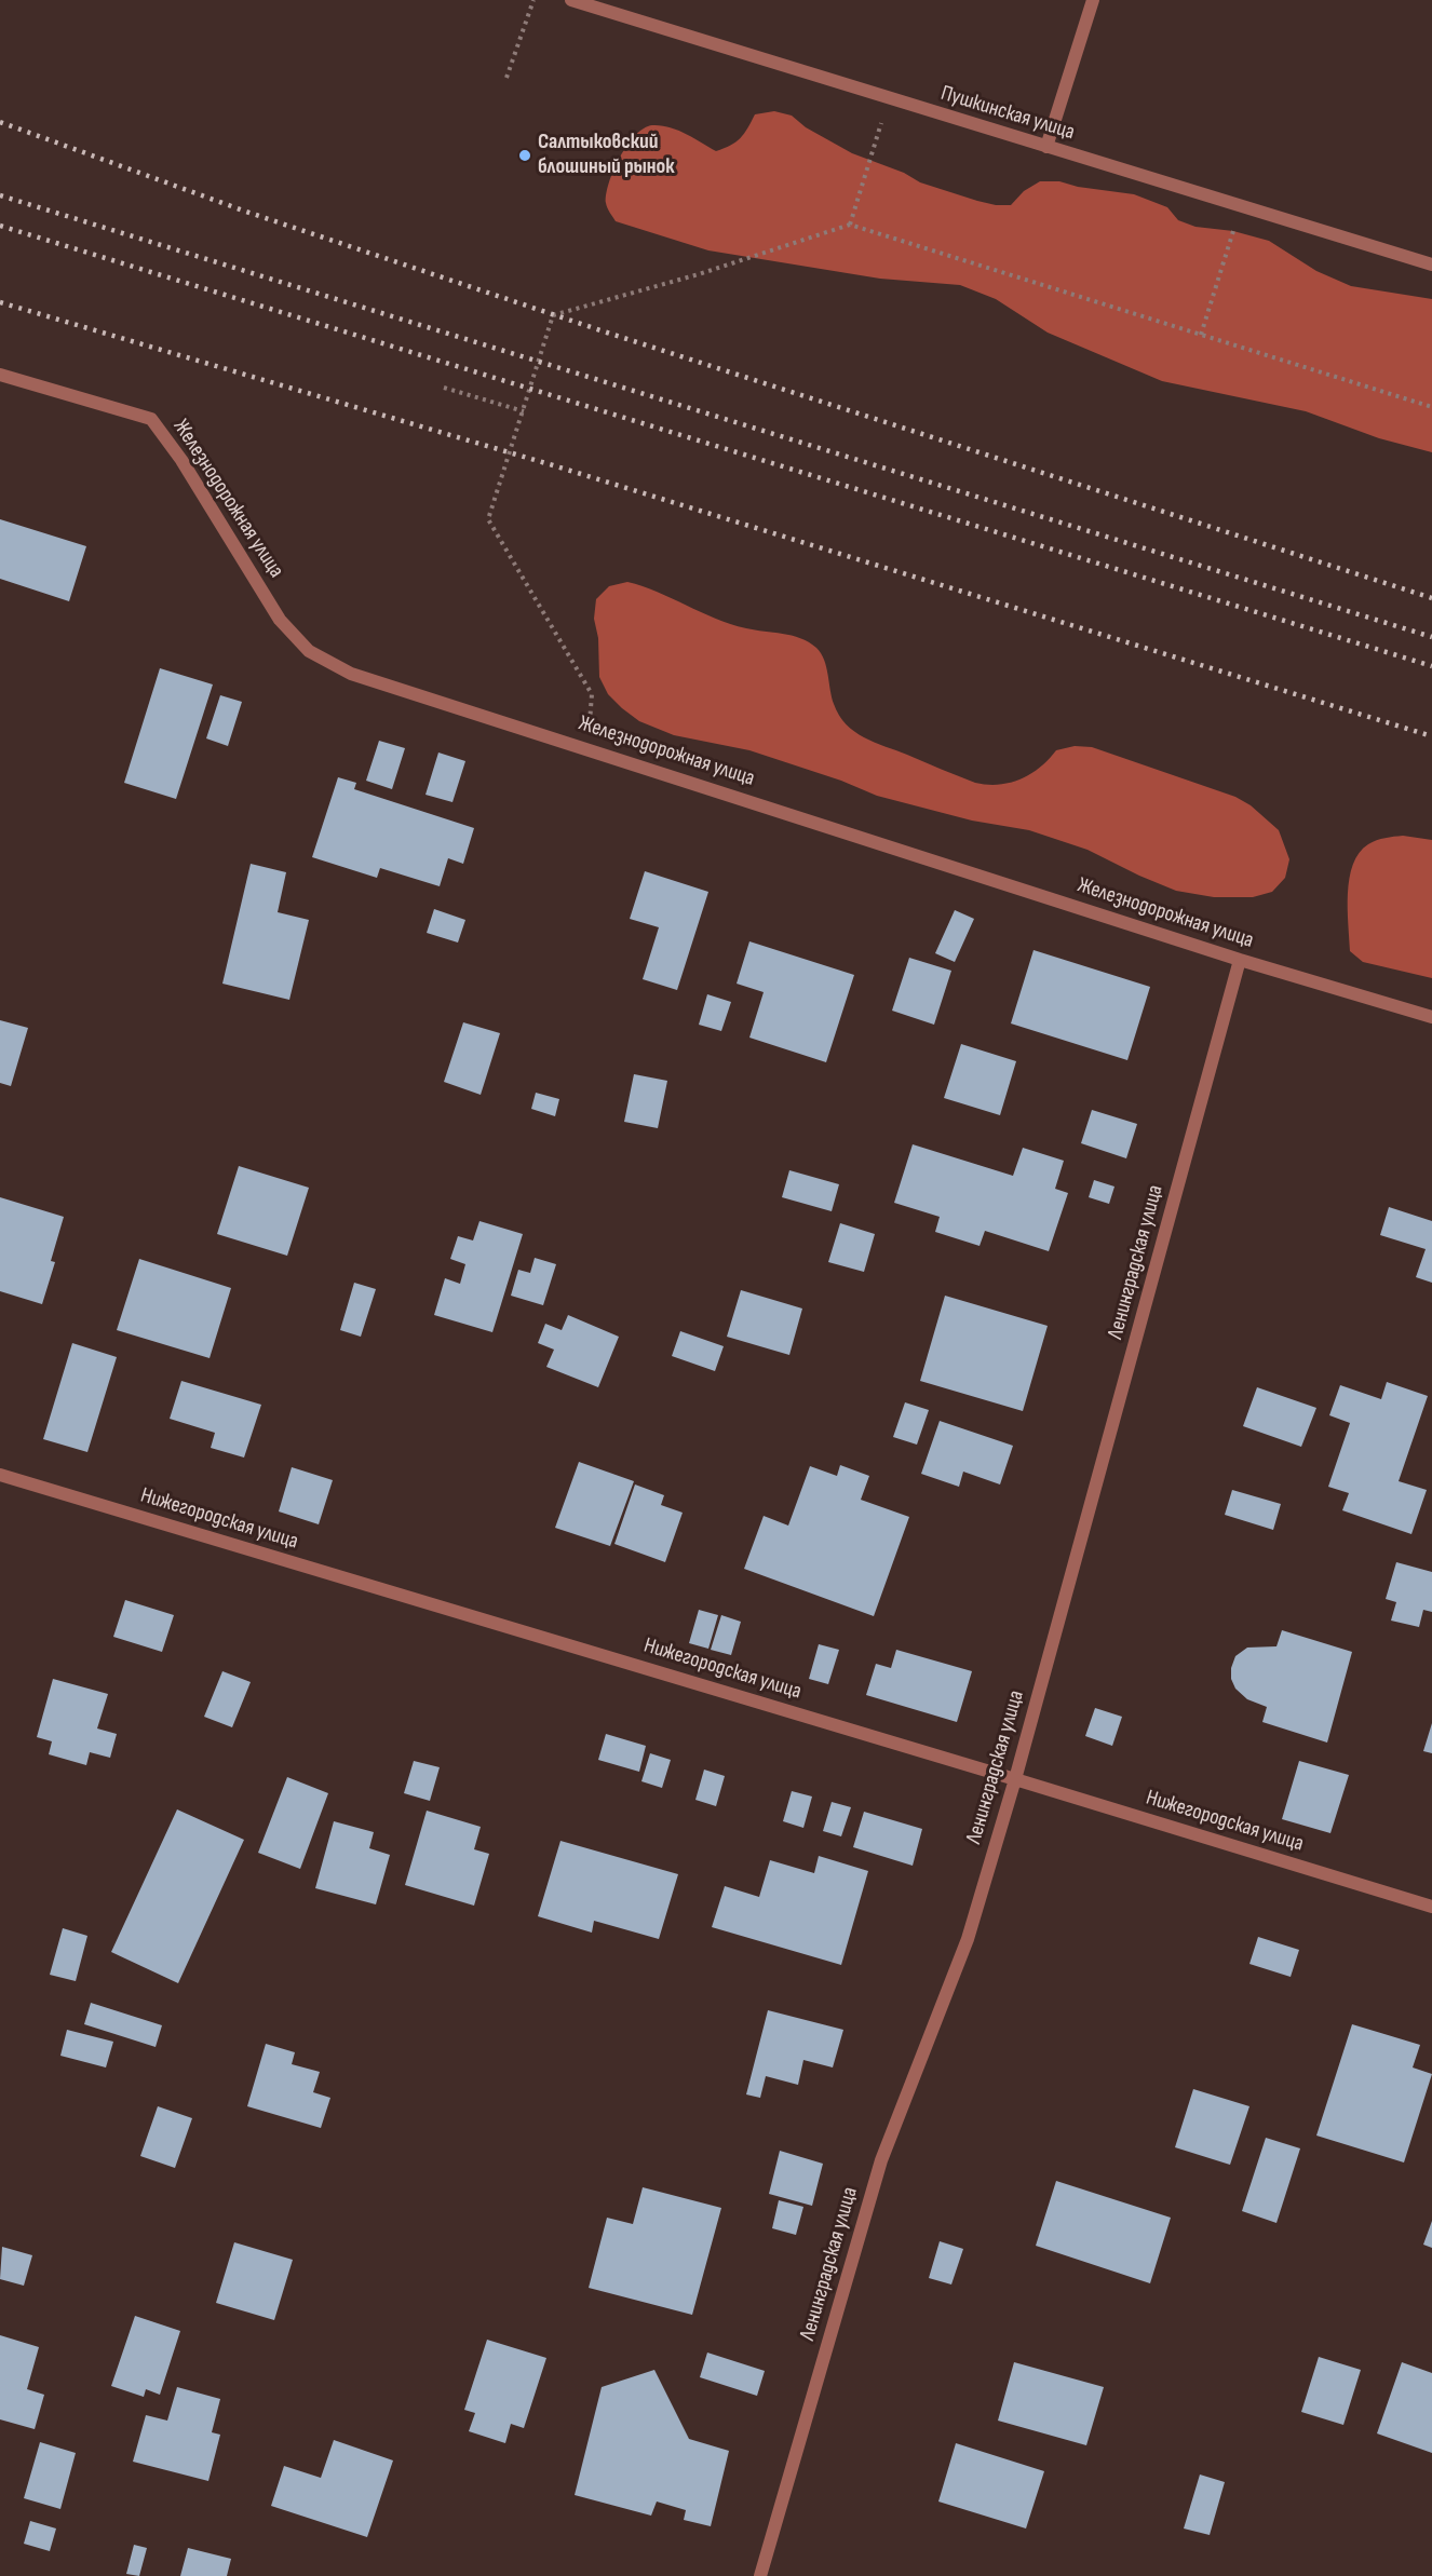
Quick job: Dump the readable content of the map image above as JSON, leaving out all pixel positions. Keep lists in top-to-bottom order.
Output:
{
  "streets": {
    "street": [
      "Пушкинская улица",
      "Железнодорожная улица",
      "Ленинградская улица",
      "Нижегородская улица"
    ]
  },
  "crossings": [
    ["Железнодорожная улица", "Ленинградская улица"],
    ["Ленинградская улица", "Нижегородская улица"]
  ],
  "places": ["Салтыковский блошиный рынок"]
}
